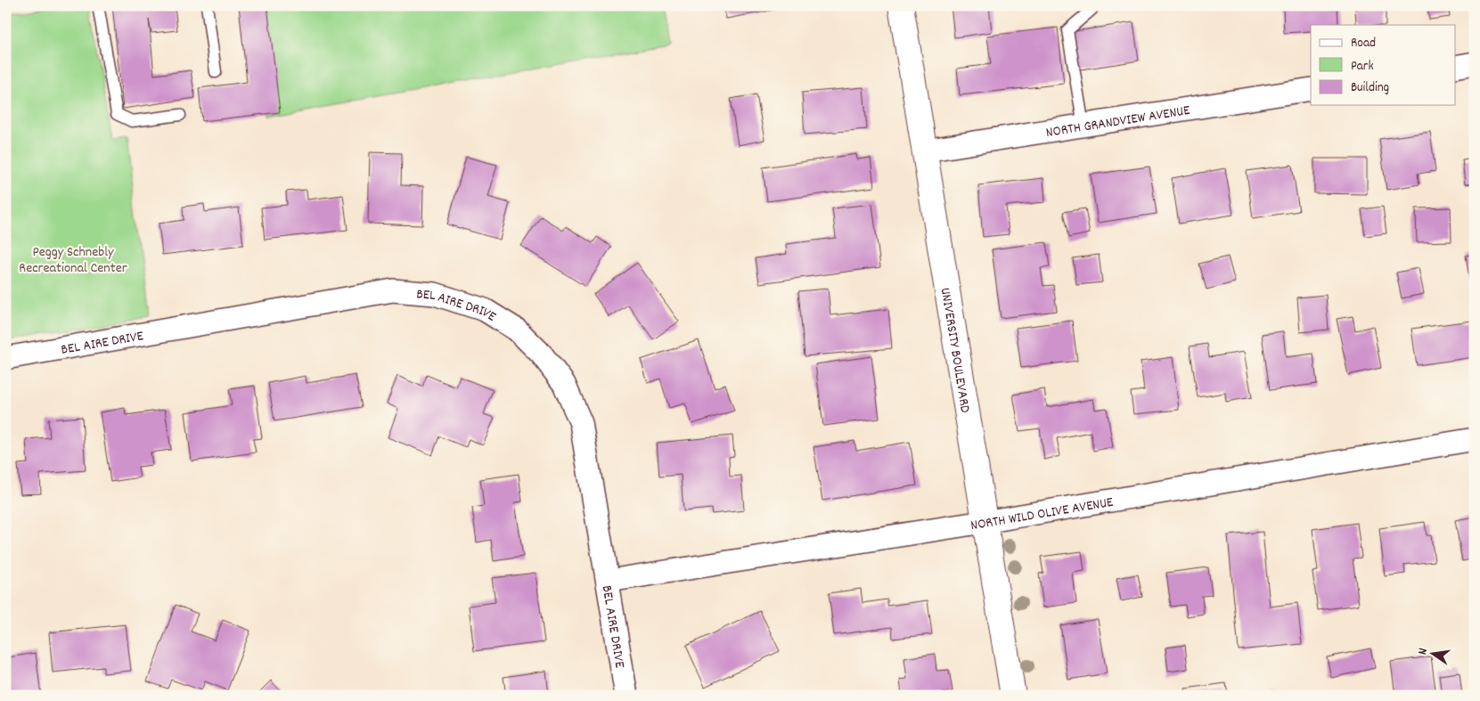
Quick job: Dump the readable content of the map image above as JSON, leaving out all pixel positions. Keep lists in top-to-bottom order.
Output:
{
  "streets": {
    "street": [
      "NORTH GRANDVIEW AVENUE",
      "BEL AIRE DRIVE",
      "UNIVERSITY BOULEVARD",
      "NORTH WILD OLIVE AVENUE"
    ]
  },
  "crossings": [
    ["NORTH GRANDVIEW AVENUE", "UNIVERSITY BOULEVARD"],
    ["BEL AIRE DRIVE", "NORTH WILD OLIVE AVENUE"],
    ["UNIVERSITY BOULEVARD", "NORTH WILD OLIVE AVENUE"]
  ],
  "parks": ["Peggy Schnebly Recreational Center"],
  "legend": ["Road", "Park", "Building"],
  "north": "left"
}
